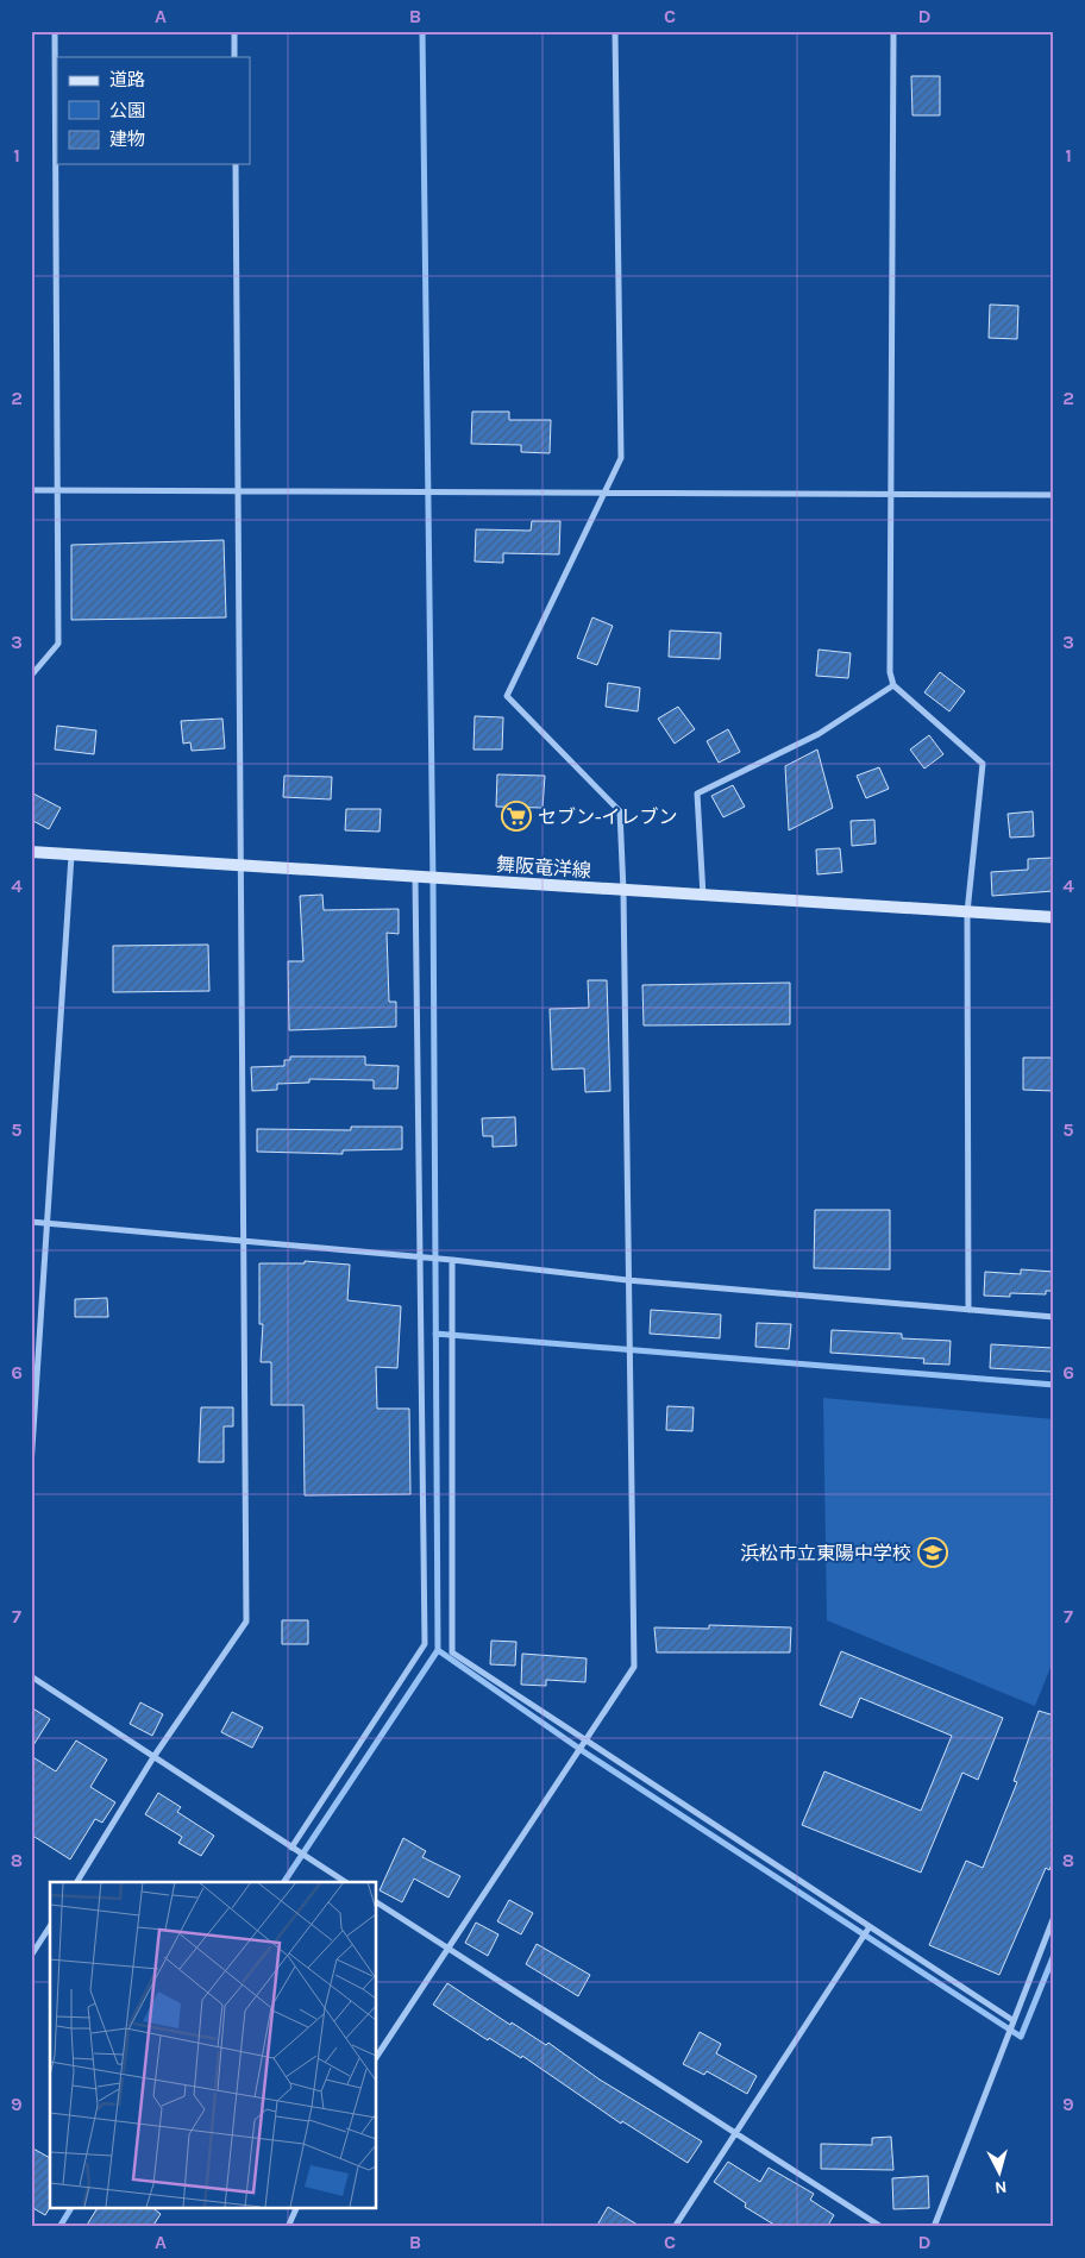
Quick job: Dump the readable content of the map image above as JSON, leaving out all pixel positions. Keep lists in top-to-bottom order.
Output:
{
  "streets": {
    "main road": ["舞阪竜洋線"]
  },
  "places": {
    "supermarket": ["セブン-イレブン"],
    "school or university": ["浜松市立東陽中学校"]
  },
  "legend": ["道路", "公園", "建物"],
  "north": "bottom",
  "grid": {
    "columns": [
      "A",
      "B",
      "C",
      "D"
    ],
    "rows": [
      "1",
      "2",
      "3",
      "4",
      "5",
      "6",
      "7",
      "8",
      "9"
    ]
  }
}
